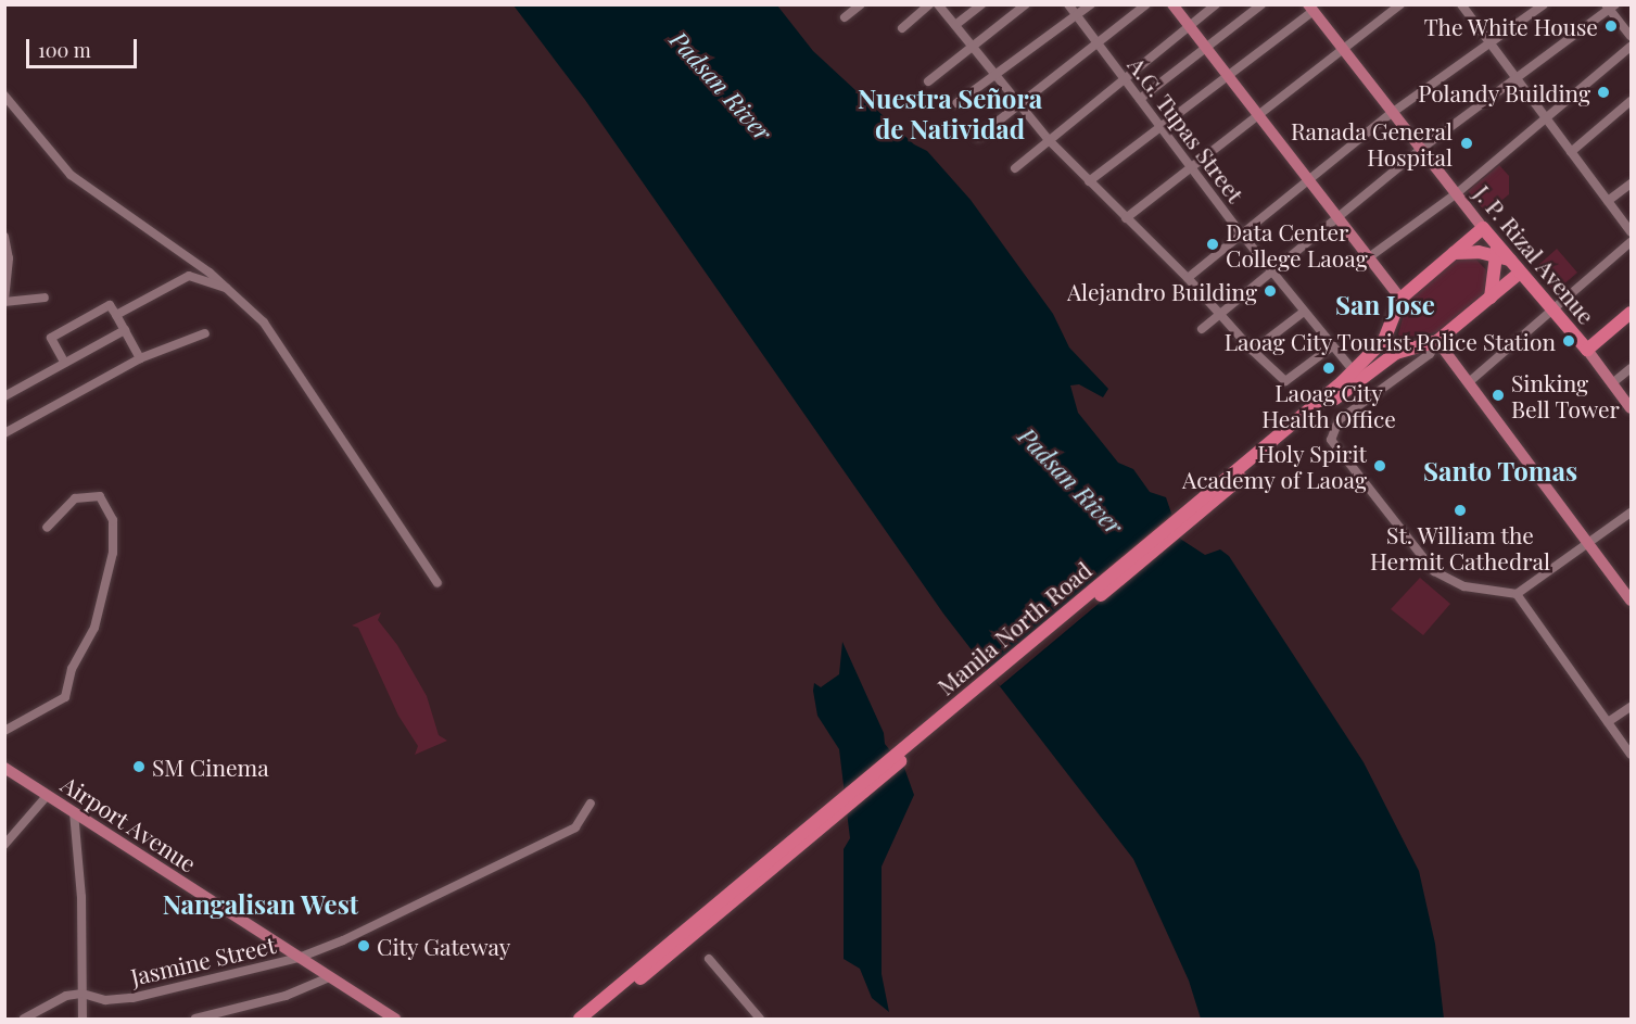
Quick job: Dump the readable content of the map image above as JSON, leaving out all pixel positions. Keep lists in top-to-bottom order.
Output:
{
  "streets": {
    "highway": ["J. P. Rizal Avenue", "Manila North Road"],
    "main road": ["Airport Avenue"],
    "street": ["A.G. Tupas Street", "Jasmine Street"]
  },
  "crossings": [
    ["J. P. Rizal Avenue", "Manila North Road"],
    ["Airport Avenue", "Jasmine Street"]
  ],
  "districts": [
    "Nuestra Señora de Natividad",
    "San Jose",
    "Santo Tomas",
    "Nangalisan West"
  ],
  "water": ["Padsan River"],
  "places": [
    "The White House",
    "Polandy Building",
    "Ranada General Hospital",
    "Data Center College Laoag",
    "Alejandro Building",
    "Laoag City Tourist Police Station",
    "Laoag City Health Office",
    "Sinking Bell Tower",
    "Holy Spirit Academy of Laoag",
    "St. William the Hermit Cathedral",
    "SM Cinema",
    "City Gateway"
  ],
  "scale_bar": "100 m"
}
